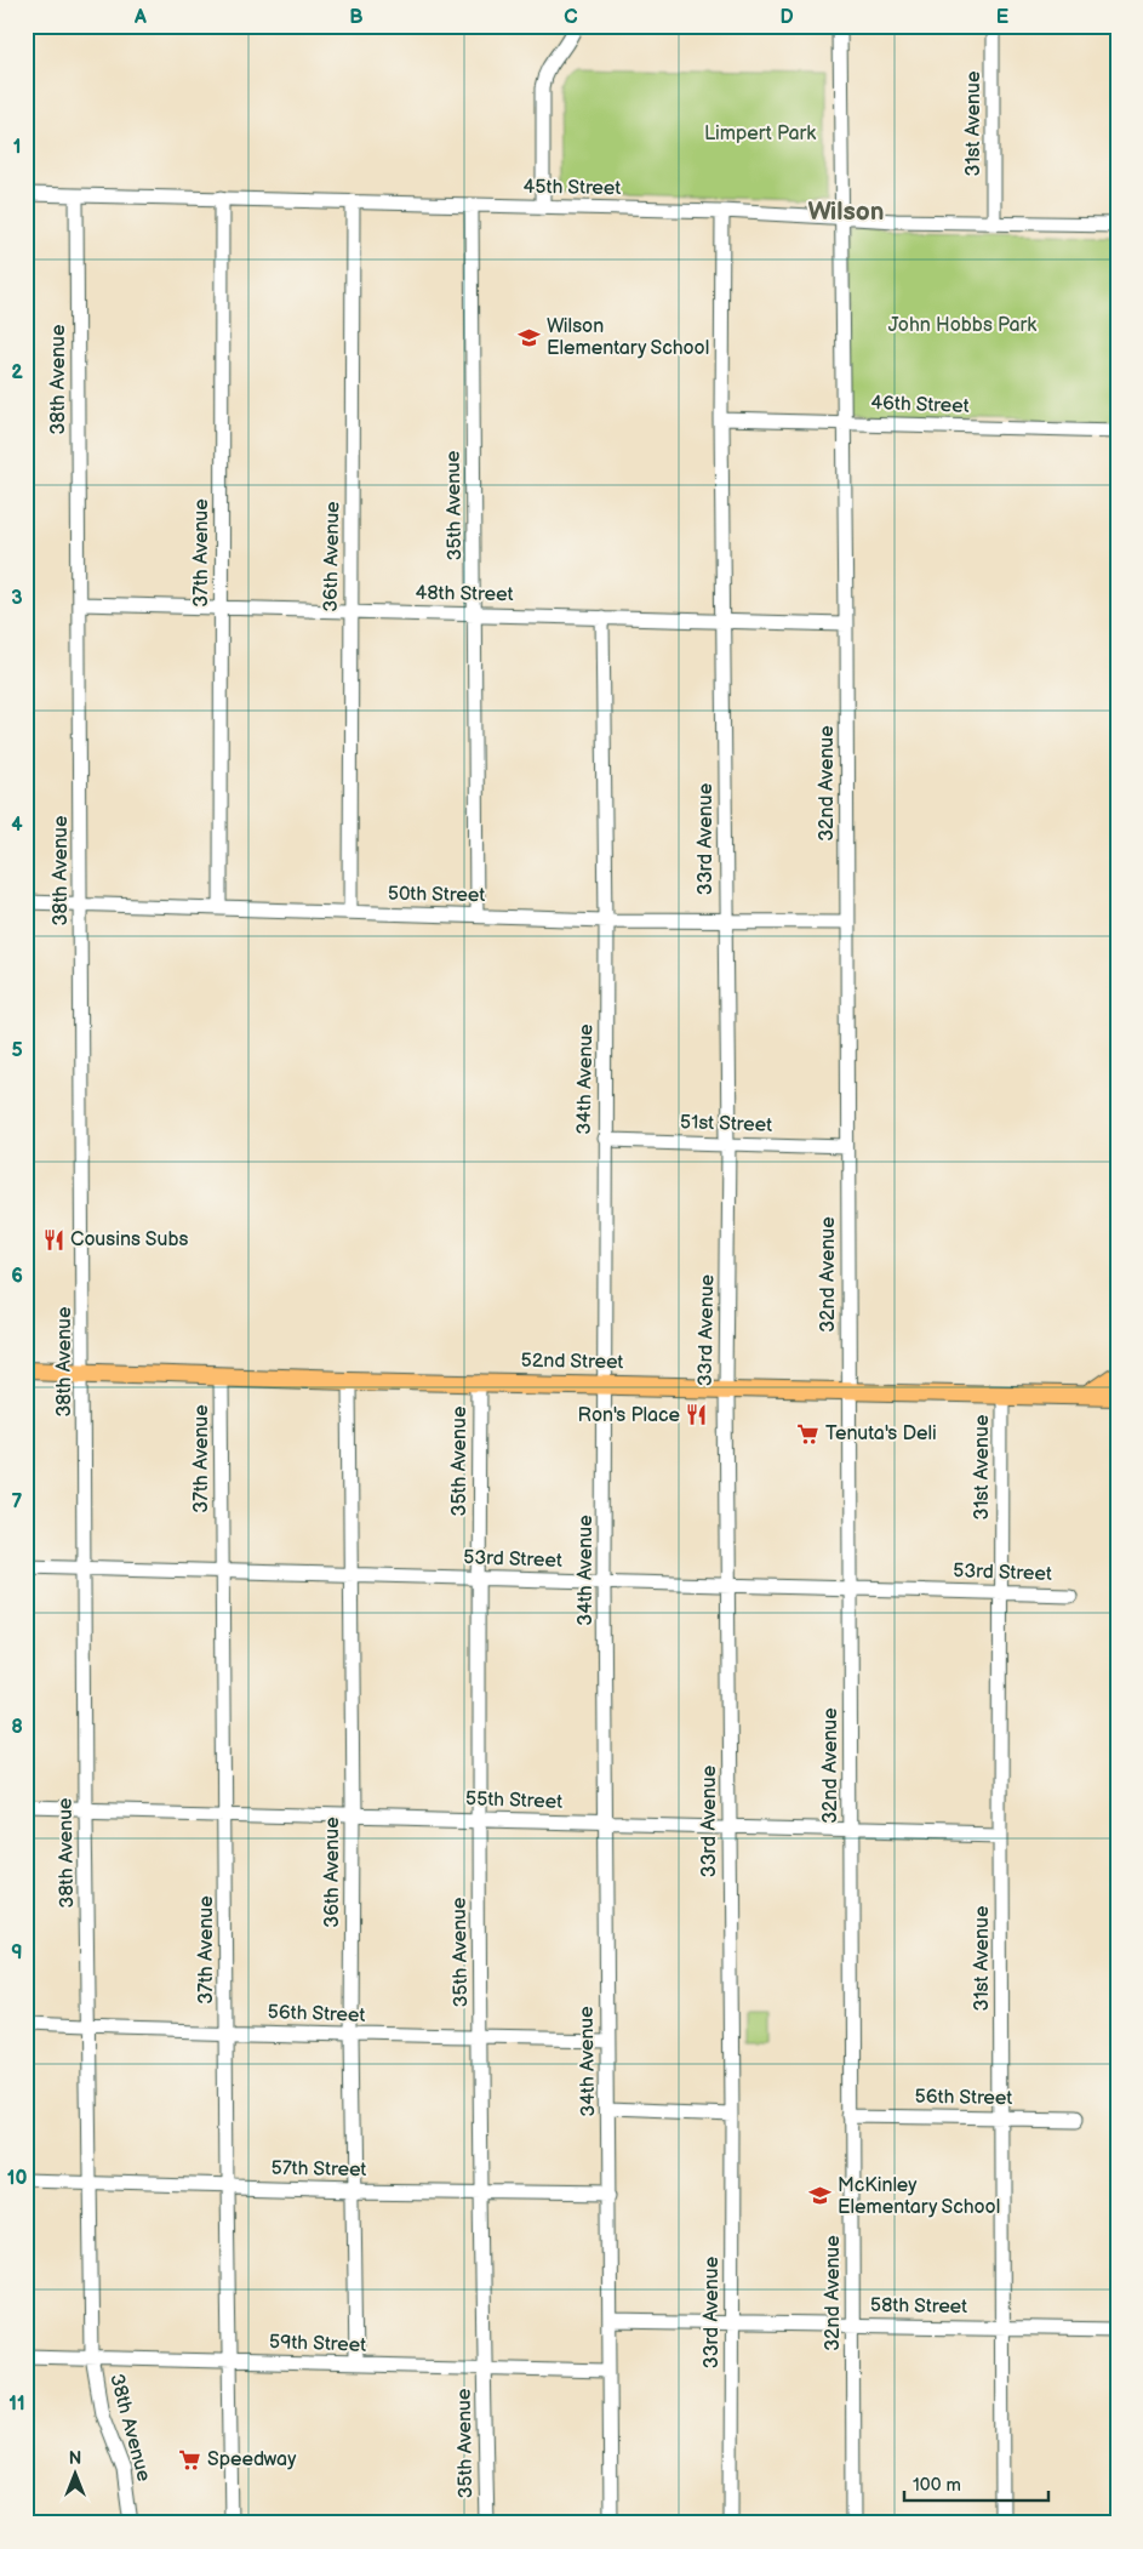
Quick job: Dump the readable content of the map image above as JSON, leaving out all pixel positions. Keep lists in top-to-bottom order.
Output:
{
  "streets": {
    "main road": ["52nd Street"],
    "street": [
      "31st Avenue",
      "45th Street",
      "38th Avenue",
      "46th Street",
      "35th Avenue",
      "37th Avenue",
      "36th Avenue",
      "48th Street",
      "32nd Avenue",
      "33rd Avenue",
      "50th Street",
      "34th Avenue",
      "51st Street",
      "53rd Street",
      "55th Street",
      "56th Street",
      "57th Street",
      "58th Street",
      "59th Street"
    ]
  },
  "crossings": [
    ["31st Avenue", "45th Street"],
    ["31st Avenue", "52nd Street"],
    ["31st Avenue", "53rd Street"],
    ["31st Avenue", "55th Street"],
    ["31st Avenue", "56th Street"],
    ["31st Avenue", "58th Street"],
    ["45th Street", "38th Avenue"],
    ["45th Street", "35th Avenue"],
    ["45th Street", "37th Avenue"],
    ["45th Street", "36th Avenue"],
    ["45th Street", "32nd Avenue"],
    ["45th Street", "33rd Avenue"],
    ["38th Avenue", "48th Street"],
    ["38th Avenue", "50th Street"],
    ["38th Avenue", "52nd Street"],
    ["38th Avenue", "53rd Street"],
    ["38th Avenue", "55th Street"],
    ["38th Avenue", "56th Street"],
    ["38th Avenue", "57th Street"],
    ["38th Avenue", "59th Street"],
    ["46th Street", "32nd Avenue"],
    ["46th Street", "33rd Avenue"],
    ["35th Avenue", "48th Street"],
    ["35th Avenue", "50th Street"],
    ["35th Avenue", "52nd Street"],
    ["35th Avenue", "53rd Street"],
    ["35th Avenue", "55th Street"],
    ["35th Avenue", "56th Street"],
    ["35th Avenue", "57th Street"],
    ["35th Avenue", "59th Street"],
    ["37th Avenue", "48th Street"],
    ["37th Avenue", "50th Street"],
    ["37th Avenue", "52nd Street"],
    ["37th Avenue", "53rd Street"],
    ["37th Avenue", "55th Street"],
    ["37th Avenue", "56th Street"],
    ["37th Avenue", "57th Street"],
    ["37th Avenue", "59th Street"],
    ["36th Avenue", "48th Street"],
    ["36th Avenue", "50th Street"],
    ["36th Avenue", "52nd Street"],
    ["36th Avenue", "53rd Street"],
    ["36th Avenue", "55th Street"],
    ["36th Avenue", "56th Street"],
    ["36th Avenue", "57th Street"],
    ["36th Avenue", "59th Street"],
    ["48th Street", "32nd Avenue"],
    ["48th Street", "33rd Avenue"],
    ["48th Street", "34th Avenue"],
    ["32nd Avenue", "50th Street"],
    ["32nd Avenue", "51st Street"],
    ["32nd Avenue", "52nd Street"],
    ["32nd Avenue", "53rd Street"],
    ["32nd Avenue", "55th Street"],
    ["32nd Avenue", "56th Street"],
    ["32nd Avenue", "58th Street"],
    ["33rd Avenue", "50th Street"],
    ["33rd Avenue", "51st Street"],
    ["33rd Avenue", "52nd Street"],
    ["33rd Avenue", "53rd Street"],
    ["33rd Avenue", "55th Street"],
    ["33rd Avenue", "58th Street"],
    ["50th Street", "34th Avenue"],
    ["34th Avenue", "51st Street"],
    ["34th Avenue", "52nd Street"],
    ["34th Avenue", "53rd Street"],
    ["34th Avenue", "55th Street"],
    ["34th Avenue", "56th Street"],
    ["34th Avenue", "57th Street"],
    ["34th Avenue", "58th Street"],
    ["34th Avenue", "59th Street"]
  ],
  "districts": ["Wilson"],
  "parks": ["Limpert Park", "John Hobbs Park"],
  "places": {
    "school or university": ["Wilson Elementary School", "McKinley Elementary School"],
    "restaurant": ["Cousins Subs", "Ron's Place"],
    "supermarket": ["Tenuta's Deli", "Speedway"]
  },
  "scale_bar": "100 m",
  "north": "top",
  "grid": {
    "columns": [
      "A",
      "B",
      "C",
      "D",
      "E"
    ],
    "rows": [
      "1",
      "2",
      "3",
      "4",
      "5",
      "6",
      "7",
      "8",
      "9",
      "10",
      "11"
    ]
  }
}
